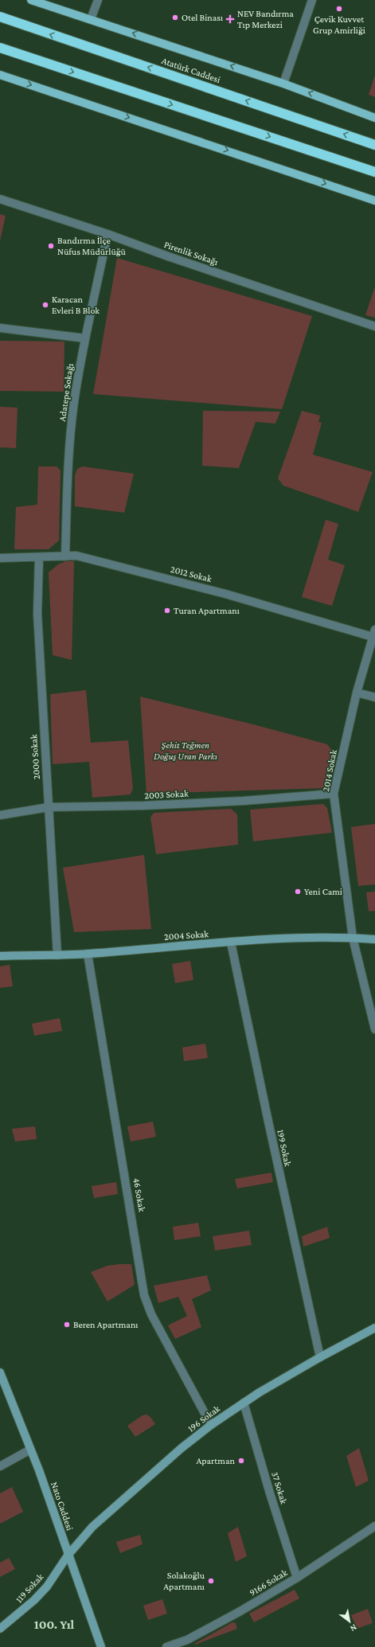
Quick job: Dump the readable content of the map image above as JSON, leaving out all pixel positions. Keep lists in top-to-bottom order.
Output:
{
  "streets": {
    "highway": ["Atatürk Caddesi"],
    "street": [
      "Pirenlik Sokağı",
      "Adatepe Sokağı",
      "2012 Sokak",
      "2000 Sokak",
      "2014 Sokak",
      "2003 Sokak",
      "2004 Sokak",
      "199 Sokak",
      "46 Sokak",
      "196 Sokak",
      "37 Sokak",
      "Nato Caddesi",
      "9166 Sokak",
      "119 Sokak"
    ]
  },
  "crossings": [
    ["Pirenlik Sokağı", "Adatepe Sokağı"],
    ["Adatepe Sokağı", "2012 Sokak"],
    ["2012 Sokak", "2000 Sokak"],
    ["2012 Sokak", "2014 Sokak"],
    ["2000 Sokak", "2003 Sokak"],
    ["2000 Sokak", "2004 Sokak"],
    ["2014 Sokak", "2003 Sokak"],
    ["2014 Sokak", "2004 Sokak"],
    ["2004 Sokak", "199 Sokak"],
    ["2004 Sokak", "46 Sokak"],
    ["199 Sokak", "196 Sokak"],
    ["46 Sokak", "196 Sokak"],
    ["196 Sokak", "37 Sokak"],
    ["196 Sokak", "Nato Caddesi"],
    ["196 Sokak", "119 Sokak"],
    ["37 Sokak", "9166 Sokak"],
    ["Nato Caddesi", "119 Sokak"]
  ],
  "districts": ["100. Yıl"],
  "parks": ["Şehit Teğmen Doğuş Uran Parkı"],
  "places": {
    "other": [
      "Çevik Kuvvet Grup Amirliği",
      "Otel Binası",
      "Bandırma İlçe Nüfus Müdürlüğü",
      "Karacan Evleri B Blok",
      "Turan Apartmanı",
      "Yeni Cami",
      "Beren Apartmanı",
      "Apartman",
      "Solakoğlu Apartmanı"
    ],
    "health": ["NEV Bandırma Tıp Merkezi"]
  },
  "north": "bottom right"
}
